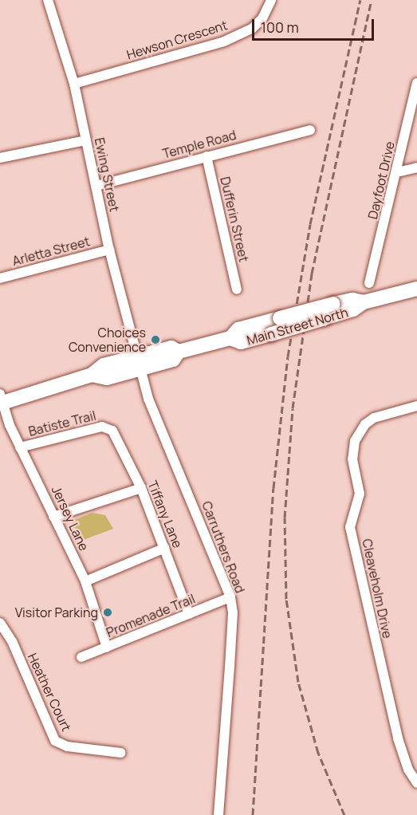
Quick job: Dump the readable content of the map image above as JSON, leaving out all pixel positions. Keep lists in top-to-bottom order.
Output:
{
  "streets": {
    "main road": ["Main Street North"],
    "street": [
      "Hewson Crescent",
      "Temple Road",
      "Ewing Street",
      "Dayfoot Drive",
      "Dufferin Street",
      "Arletta Street",
      "Batiste Trail",
      "Tiffany Lane",
      "Jersey Lane",
      "Carruthers Road",
      "Cleaveholm Drive",
      "Promenade Trail",
      "Heather Court"
    ]
  },
  "crossings": [
    ["Hewson Crescent", "Ewing Street"],
    ["Temple Road", "Ewing Street"],
    ["Temple Road", "Dufferin Street"],
    ["Ewing Street", "Arletta Street"],
    ["Ewing Street", "Main Street North"],
    ["Ewing Street", "Carruthers Road"],
    ["Main Street North", "Jersey Lane"],
    ["Main Street North", "Carruthers Road"],
    ["Batiste Trail", "Tiffany Lane"],
    ["Batiste Trail", "Jersey Lane"],
    ["Tiffany Lane", "Promenade Trail"],
    ["Jersey Lane", "Promenade Trail"],
    ["Carruthers Road", "Promenade Trail"]
  ],
  "places": ["Choices Convenience", "Visitor Parking"],
  "scale_bar": "100 m"
}
